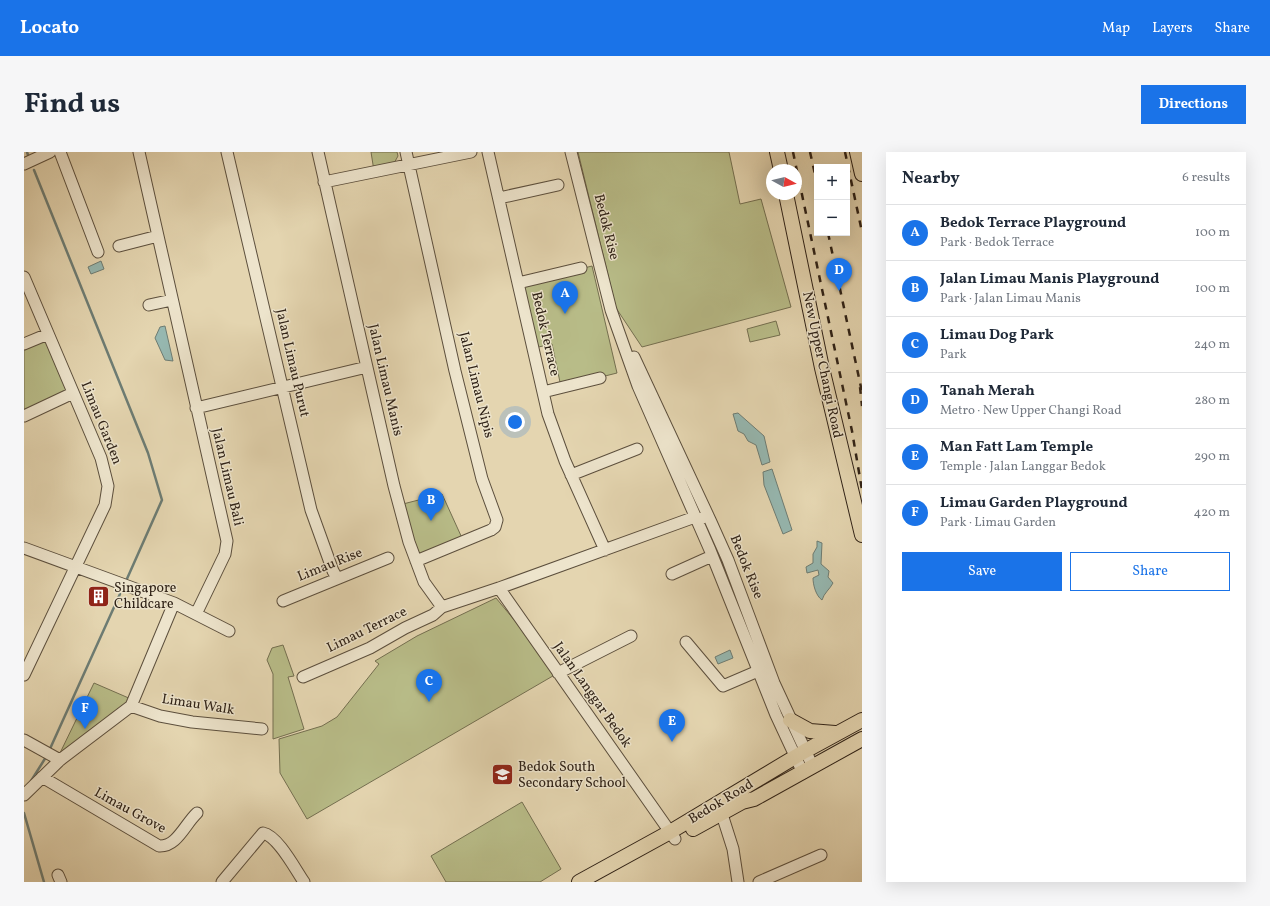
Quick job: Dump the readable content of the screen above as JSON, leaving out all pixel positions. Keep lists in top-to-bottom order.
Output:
{
  "streets": {
    "main road": ["New Upper Changi Road", "Bedok Road"],
    "street": [
      "Bedok Rise",
      "Bedok Terrace",
      "Jalan Limau Purut",
      "Jalan Limau Manis",
      "Jalan Limau Nipis",
      "Limau Garden",
      "Jalan Limau Bali",
      "Limau Rise",
      "Limau Terrace",
      "Jalan Langgar Bedok",
      "Limau Walk",
      "Limau Grove"
    ]
  },
  "crossings": [
    ["Bedok Rise", "Bedok Road"],
    ["Jalan Limau Purut", "Limau Rise"],
    ["Jalan Limau Manis", "Jalan Limau Nipis"],
    ["Jalan Limau Manis", "Limau Terrace"],
    ["Jalan Langgar Bedok", "Bedok Road"]
  ],
  "places": {
    "building": ["Singapore Childcare"],
    "school or university": ["Bedok South Secondary School"]
  },
  "north": "right",
  "page": {
    "header": "Locato",
    "nav": ["Map", "Layers", "Share"],
    "title": "Find us",
    "buttons": [
      "Directions",
      ["Save", "Share"]
    ],
    "heading": ["Nearby", "6 results"],
    "map_buttons": ["+", "−"],
    "list": [
      {
        "mark": "A",
        "name": "Bedok Terrace Playground",
        "note": "Park · Bedok Terrace",
        "value": "100 m"
      },
      {
        "mark": "B",
        "name": "Jalan Limau Manis Playground",
        "note": "Park · Jalan Limau Manis",
        "value": "100 m"
      },
      {
        "mark": "C",
        "name": "Limau Dog Park",
        "note": "Park",
        "value": "240 m"
      },
      {
        "mark": "D",
        "name": "Tanah Merah",
        "note": "Metro · New Upper Changi Road",
        "value": "280 m"
      },
      {
        "mark": "E",
        "name": "Man Fatt Lam Temple",
        "note": "Temple · Jalan Langgar Bedok",
        "value": "290 m"
      },
      {
        "mark": "F",
        "name": "Limau Garden Playground",
        "note": "Park · Limau Garden",
        "value": "420 m"
      }
    ],
    "pins": [
      "D",
      "A",
      "B",
      "C",
      "F",
      "E"
    ]
  }
}
